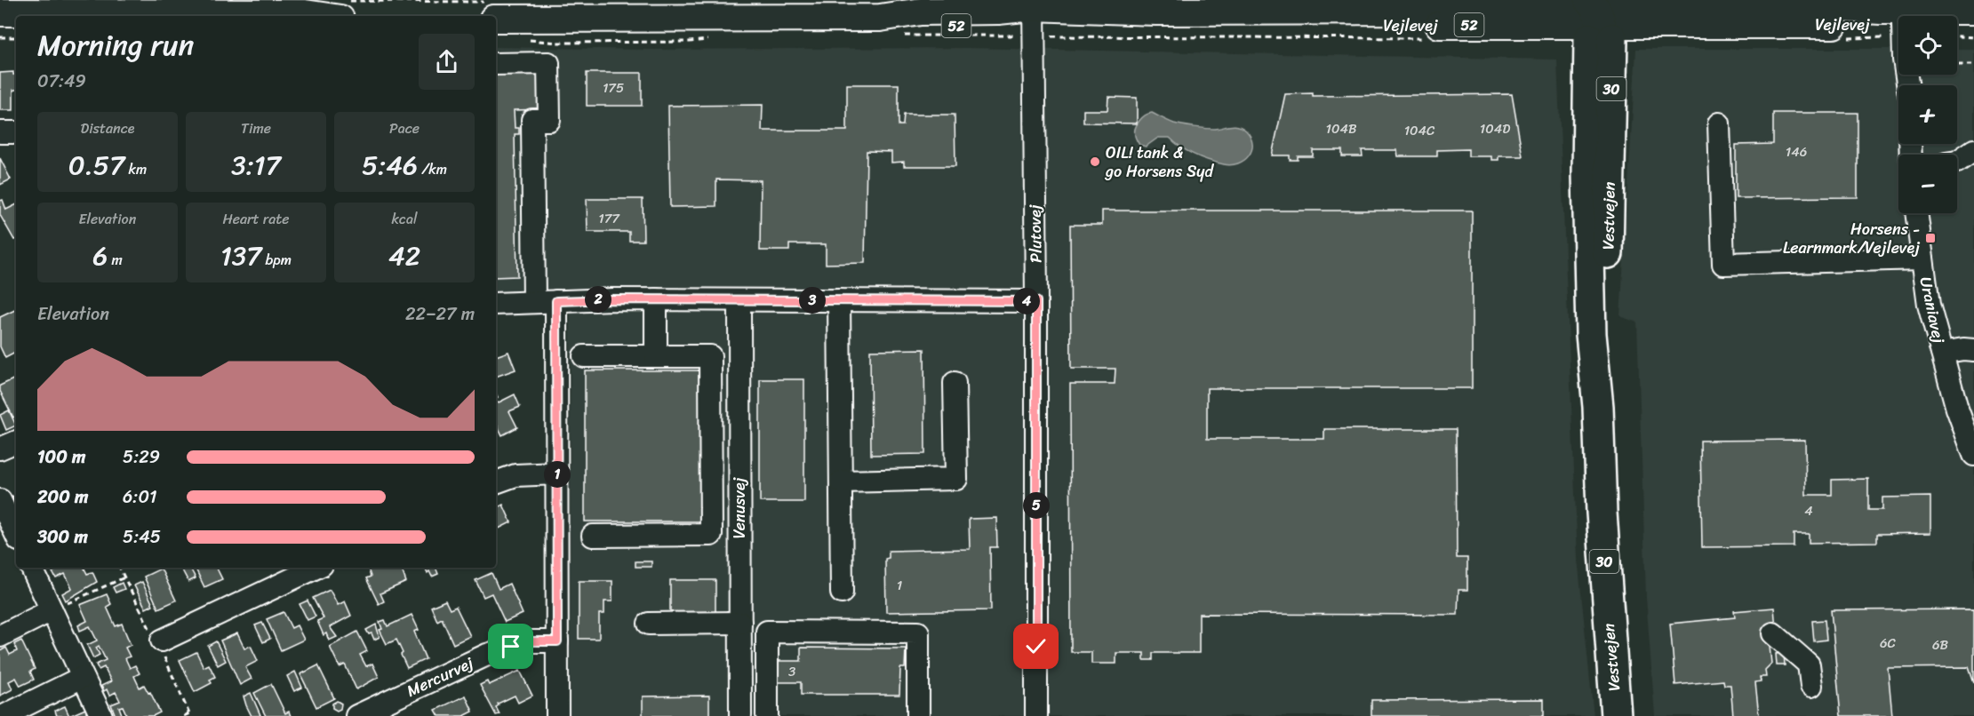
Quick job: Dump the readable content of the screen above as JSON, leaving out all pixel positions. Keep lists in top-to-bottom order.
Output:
{
  "streets": {
    "highway": ["30", "Vestvejen"],
    "main road": ["52", "Vejlevej"],
    "street": [
      "Plutovej",
      "Uraniavej",
      "Venusvej",
      "Mercurvej"
    ]
  },
  "crossings": [
    ["Vejlevej", "Vestvejen"],
    ["Vejlevej", "Plutovej"]
  ],
  "places": {
    "other": ["OIL! tank & go Horsens Syd"],
    "transit": ["Horsens - Learnmark/Vejlevej"]
  },
  "house_numbers": [
    "175",
    "104B",
    "104D",
    "104C",
    "146",
    "177",
    "4",
    "1",
    "6C",
    "6B",
    "3"
  ],
  "page": {
    "map_buttons": ["+", "−"],
    "heading": ["Morning run", "07:49"],
    "stats": [
      ["Distance", "0.57 km"],
      ["Time", "3:17"],
      ["Pace", "5:46 /km"],
      ["Elevation", "6 m"],
      ["Heart rate", "137 bpm"],
      ["kcal", "42"]
    ],
    "pins": [
      "2",
      "3",
      "4",
      "1",
      "5"
    ],
    "chart": ["Elevation", "22–27 m"],
    "list": [
      {
        "name": "100 m",
        "note": "5:29"
      },
      {
        "name": "200 m",
        "note": "6:01"
      },
      {
        "name": "300 m",
        "note": "5:45"
      }
    ]
  }
}
